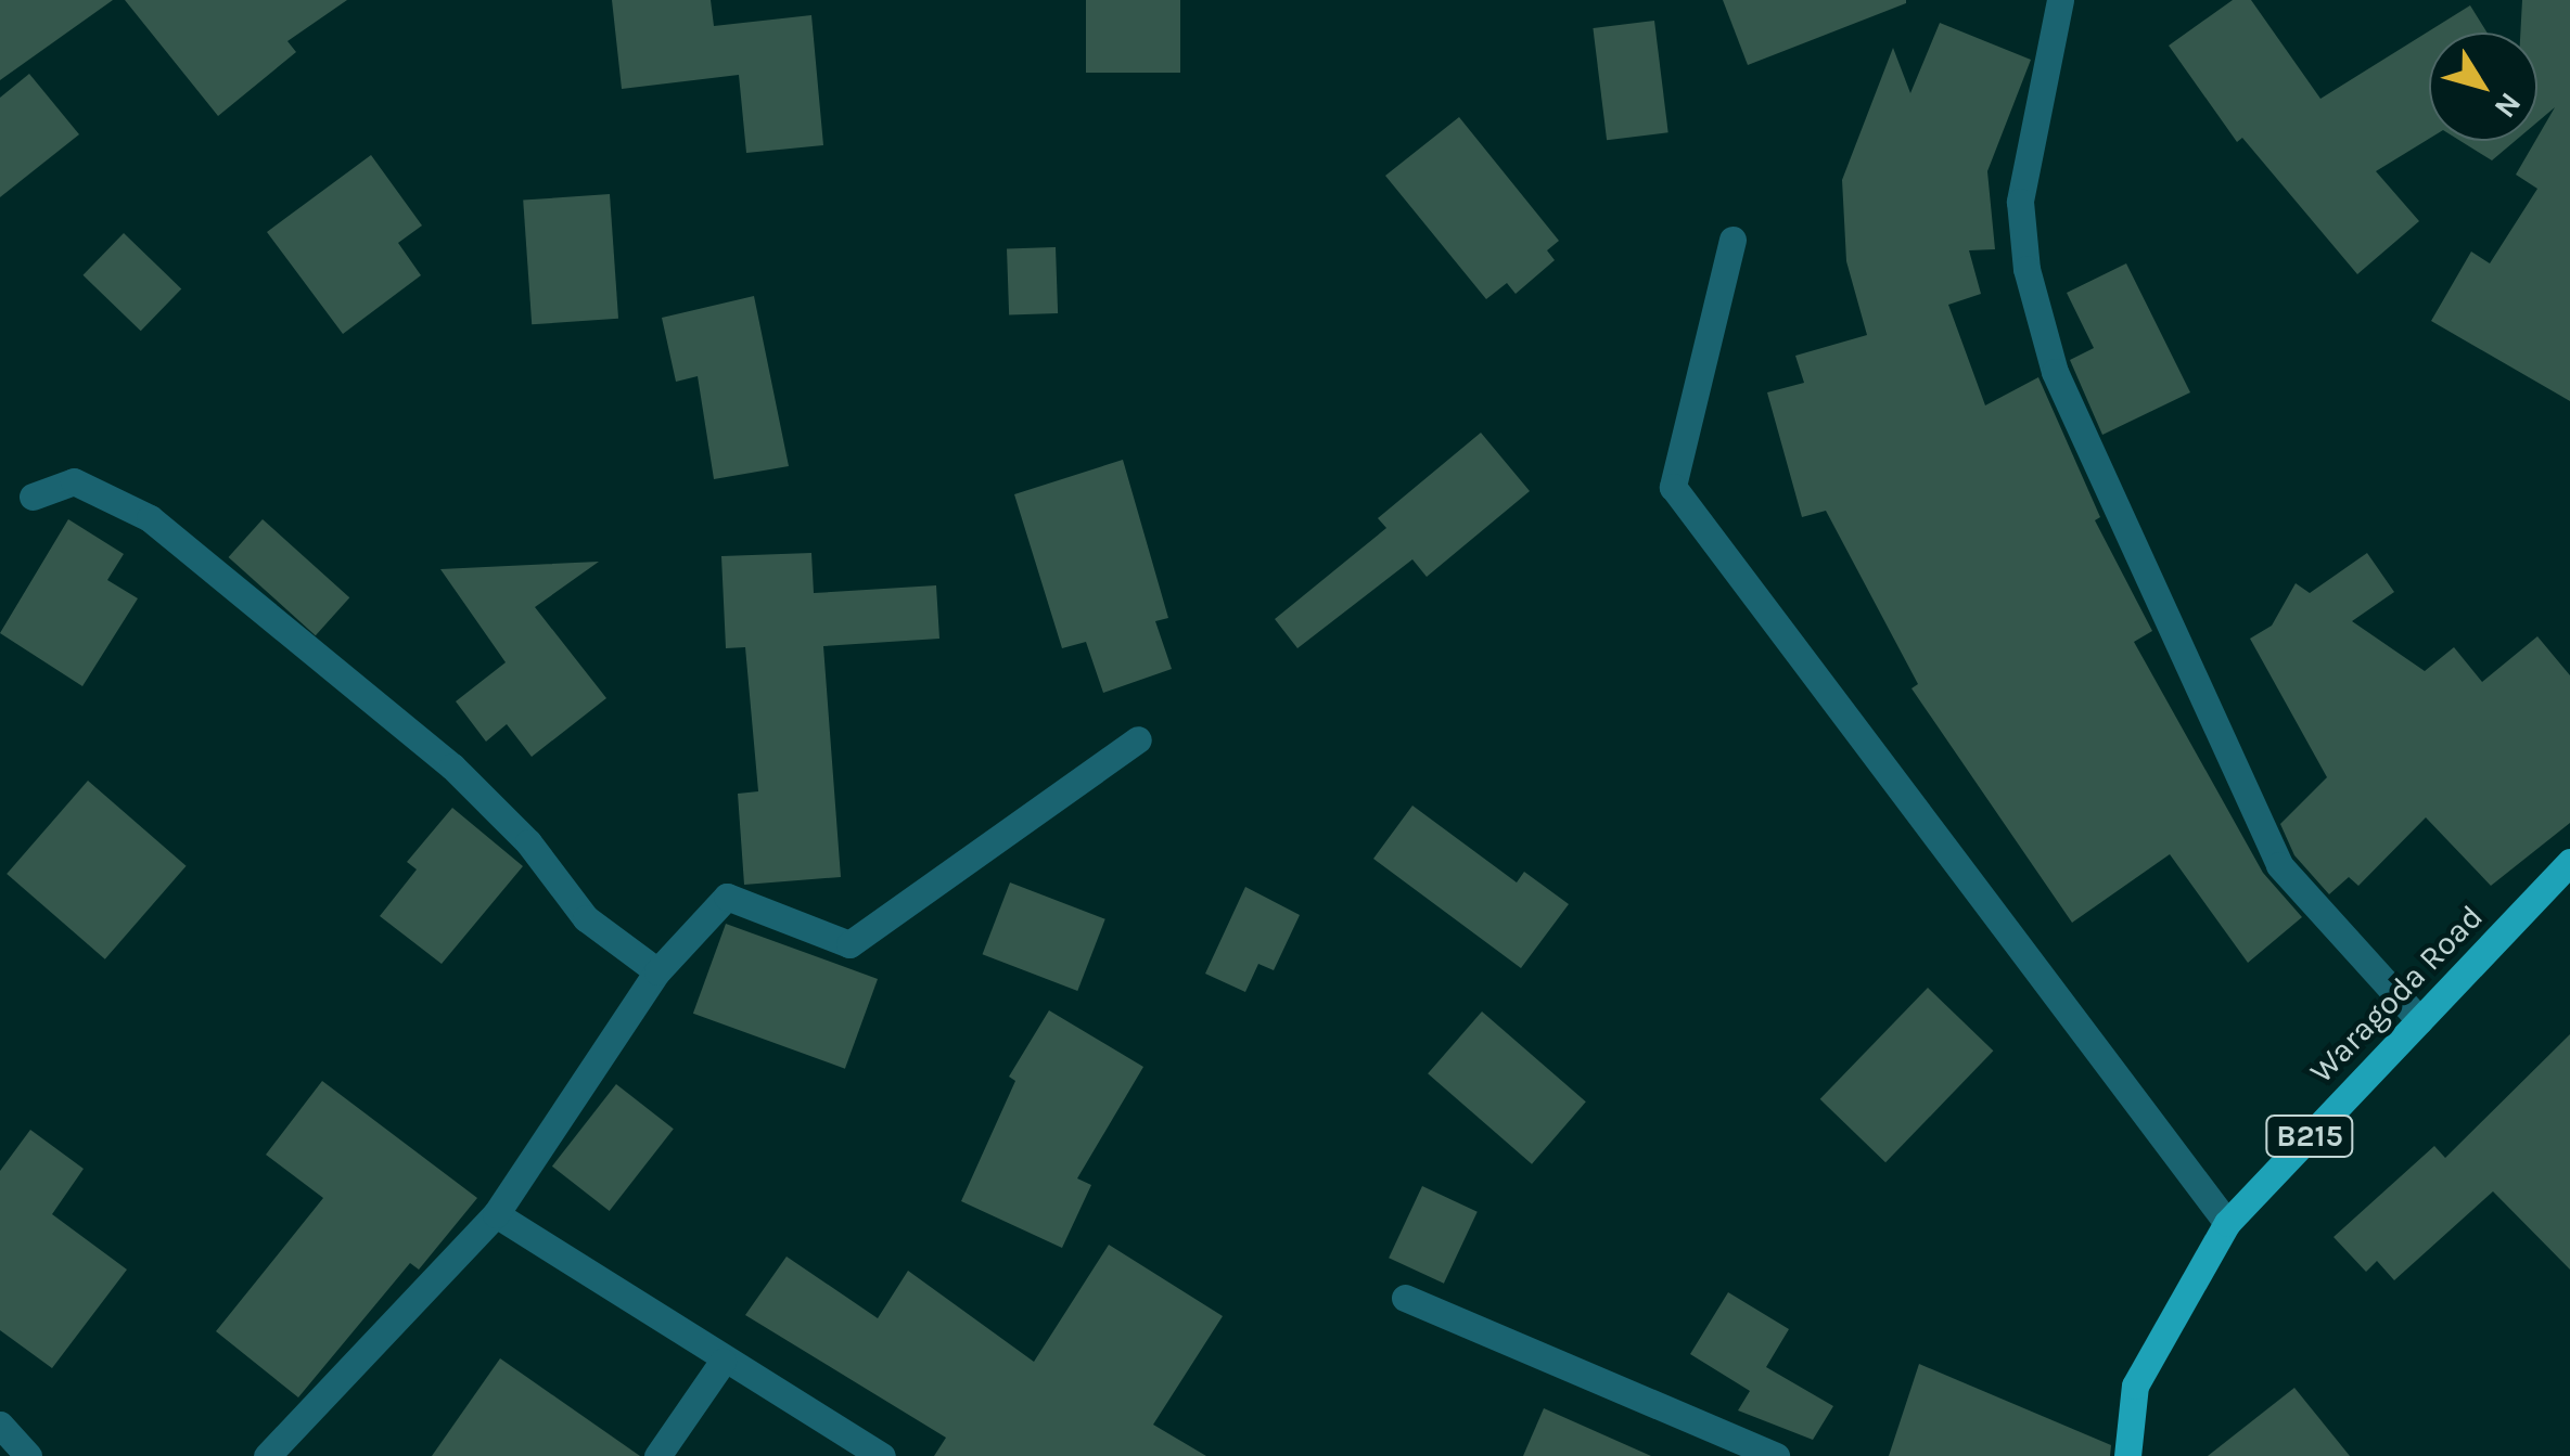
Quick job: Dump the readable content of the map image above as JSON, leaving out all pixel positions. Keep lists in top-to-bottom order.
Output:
{
  "streets": {
    "main road": ["Waragoda Road", "B215"]
  },
  "north": "bottom right"
}
